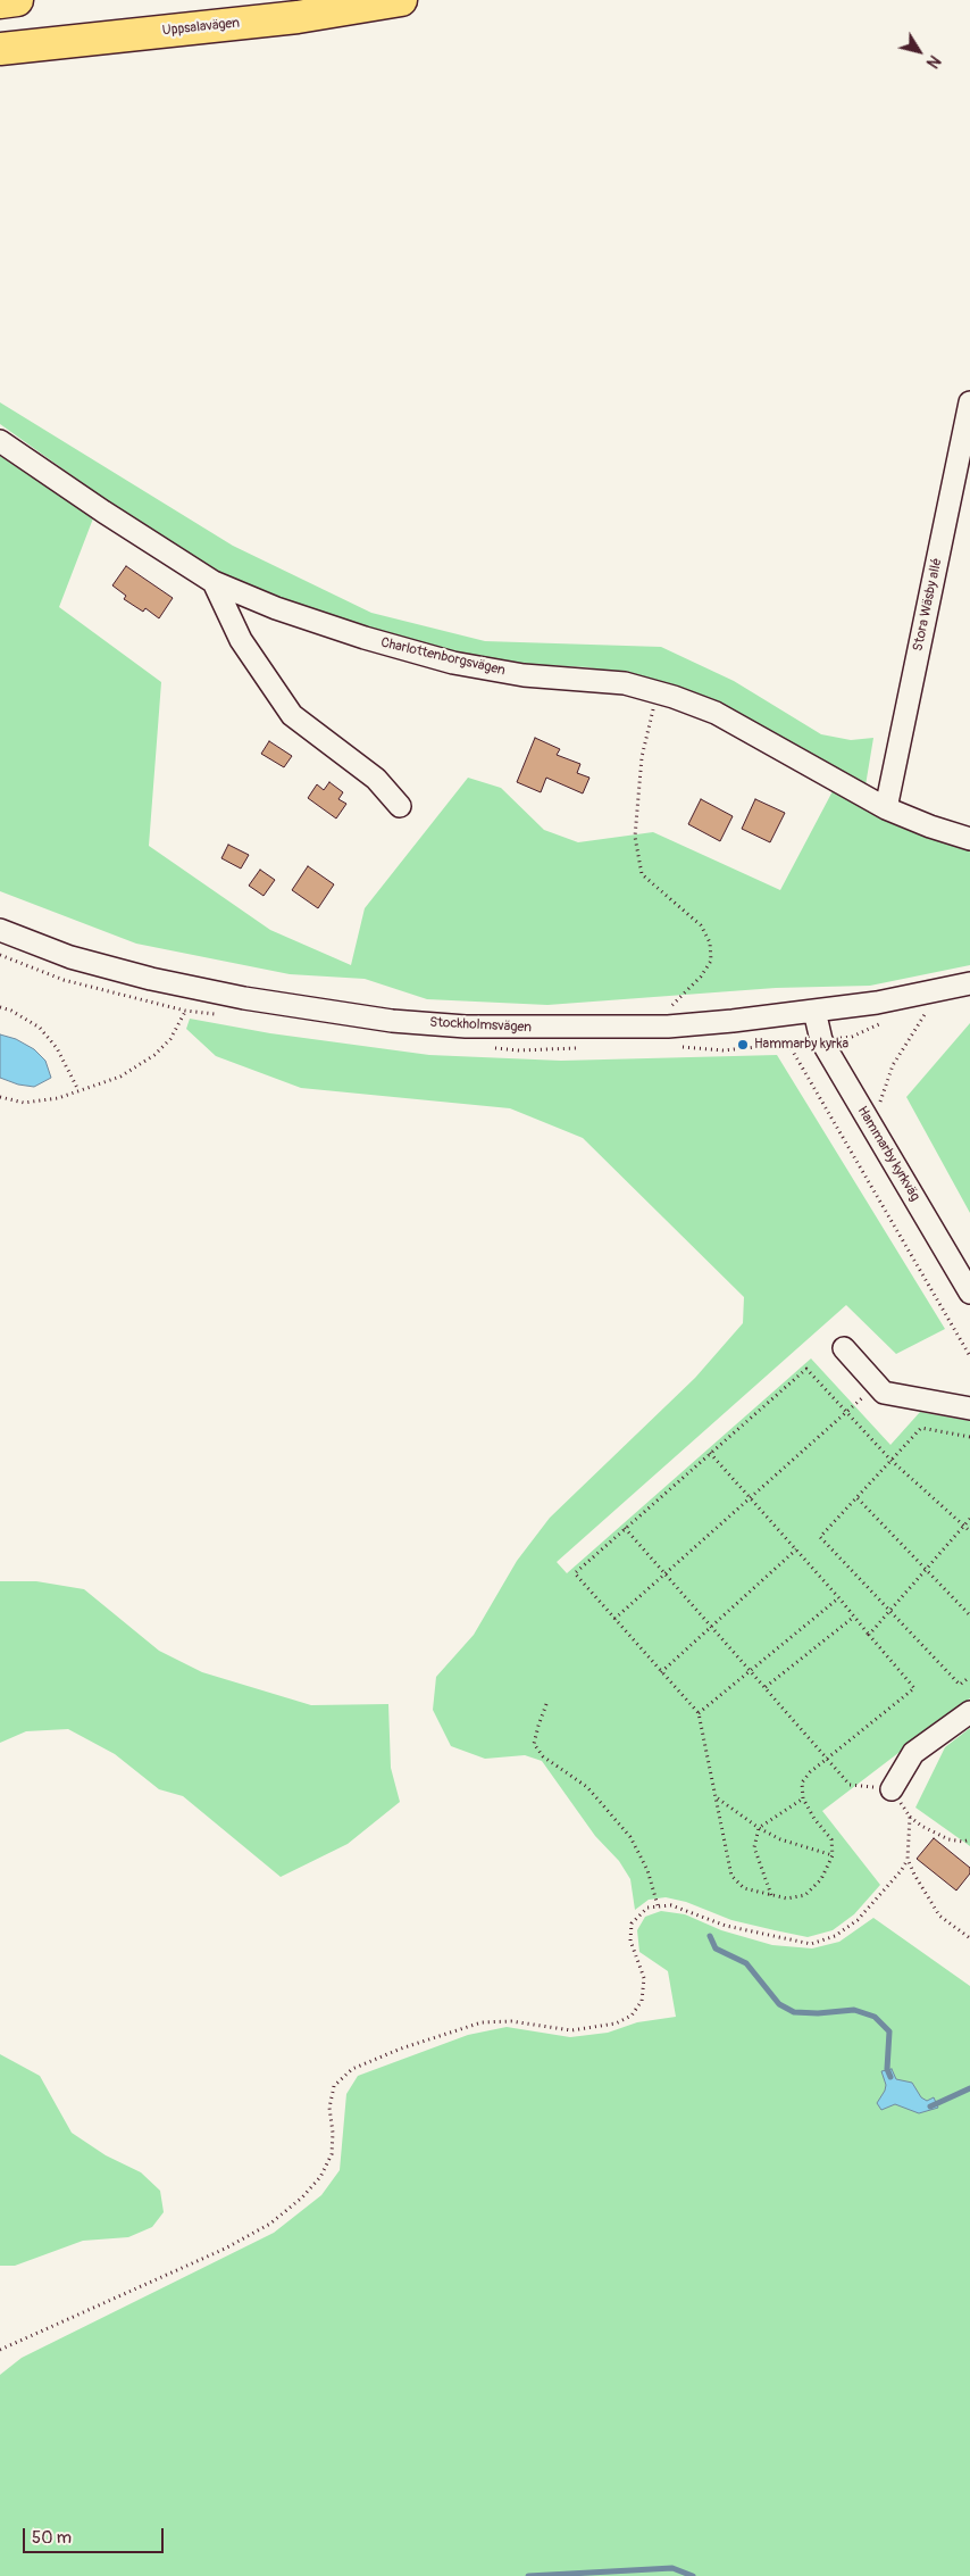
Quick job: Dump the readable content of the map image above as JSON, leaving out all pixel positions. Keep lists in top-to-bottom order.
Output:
{
  "streets": {
    "highway": ["Uppsalavägen"],
    "street": [
      "Stora Wäsby allé",
      "Charlottenborgsvägen",
      "Stockholmsvägen",
      "Hammarby kyrkväg"
    ]
  },
  "crossings": [
    ["Stora Wäsby allé", "Charlottenborgsvägen"],
    ["Stockholmsvägen", "Hammarby kyrkväg"]
  ],
  "places": ["Hammarby kyrka"],
  "scale_bar": "50 m",
  "north": "bottom right"
}
